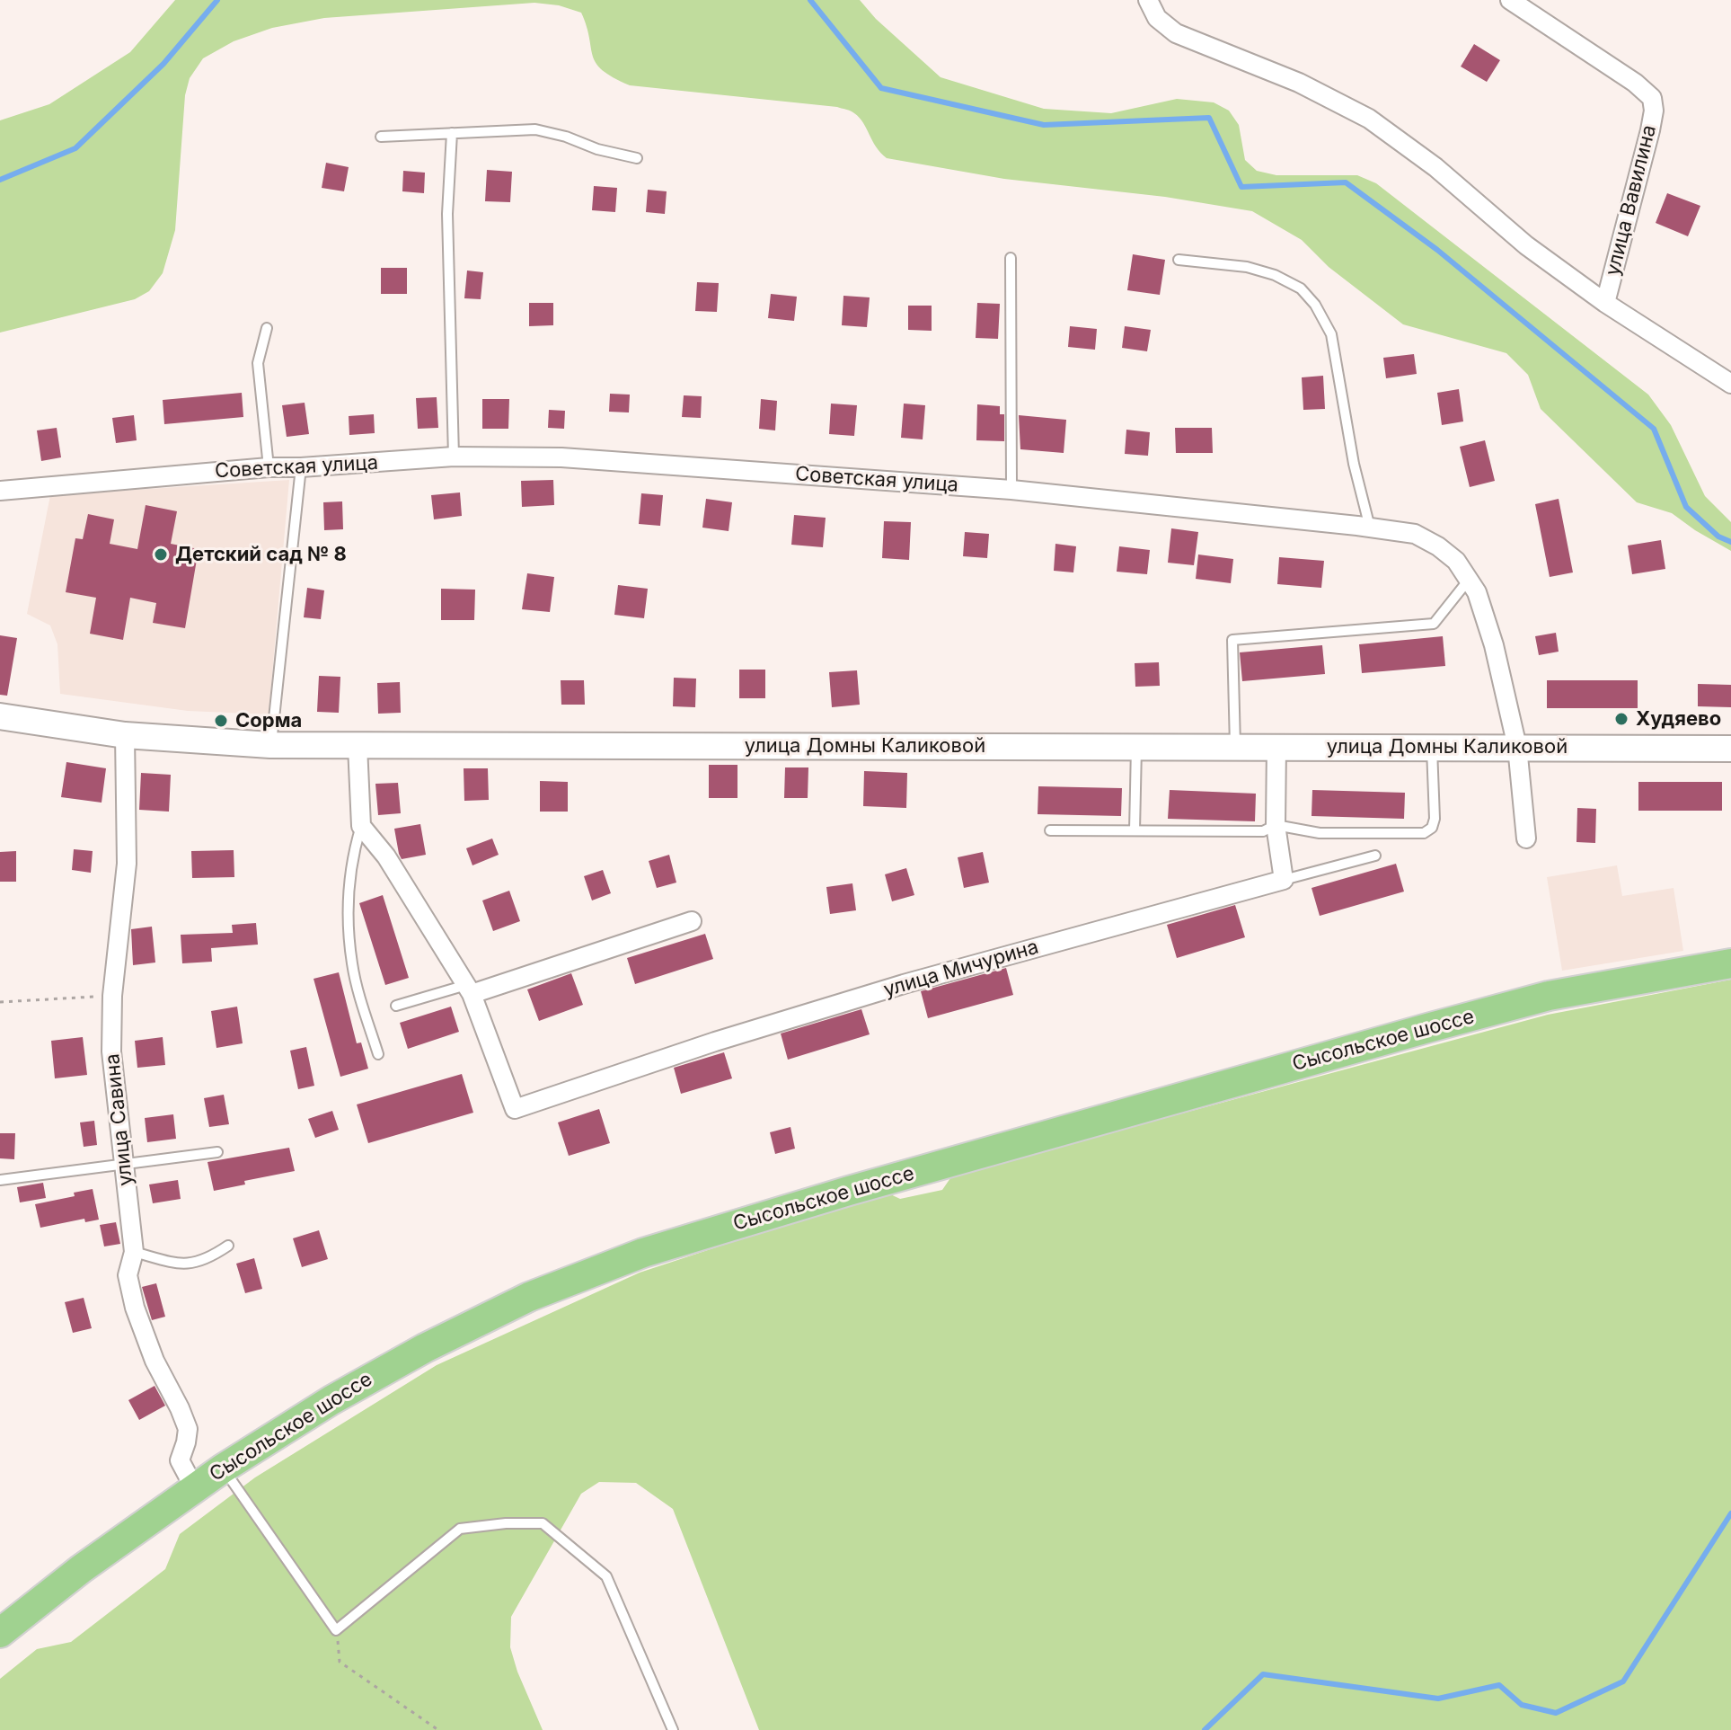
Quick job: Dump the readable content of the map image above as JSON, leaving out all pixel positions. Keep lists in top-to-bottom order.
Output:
{
  "streets": {
    "highway": ["Сысольское шоссе"],
    "main road": ["улица Домны Каликовой"],
    "street": [
      "улица Вавилина",
      "Советская улица",
      "улица Мичурина",
      "улица Савина"
    ]
  },
  "crossings": [
    ["Советская улица", "улица Домны Каликовой"],
    ["улица Домны Каликовой", "улица Савина"],
    ["Сысольское шоссе", "улица Савина"]
  ],
  "places": ["Детский сад № 8", "Худяево", "Сорма"]
}
